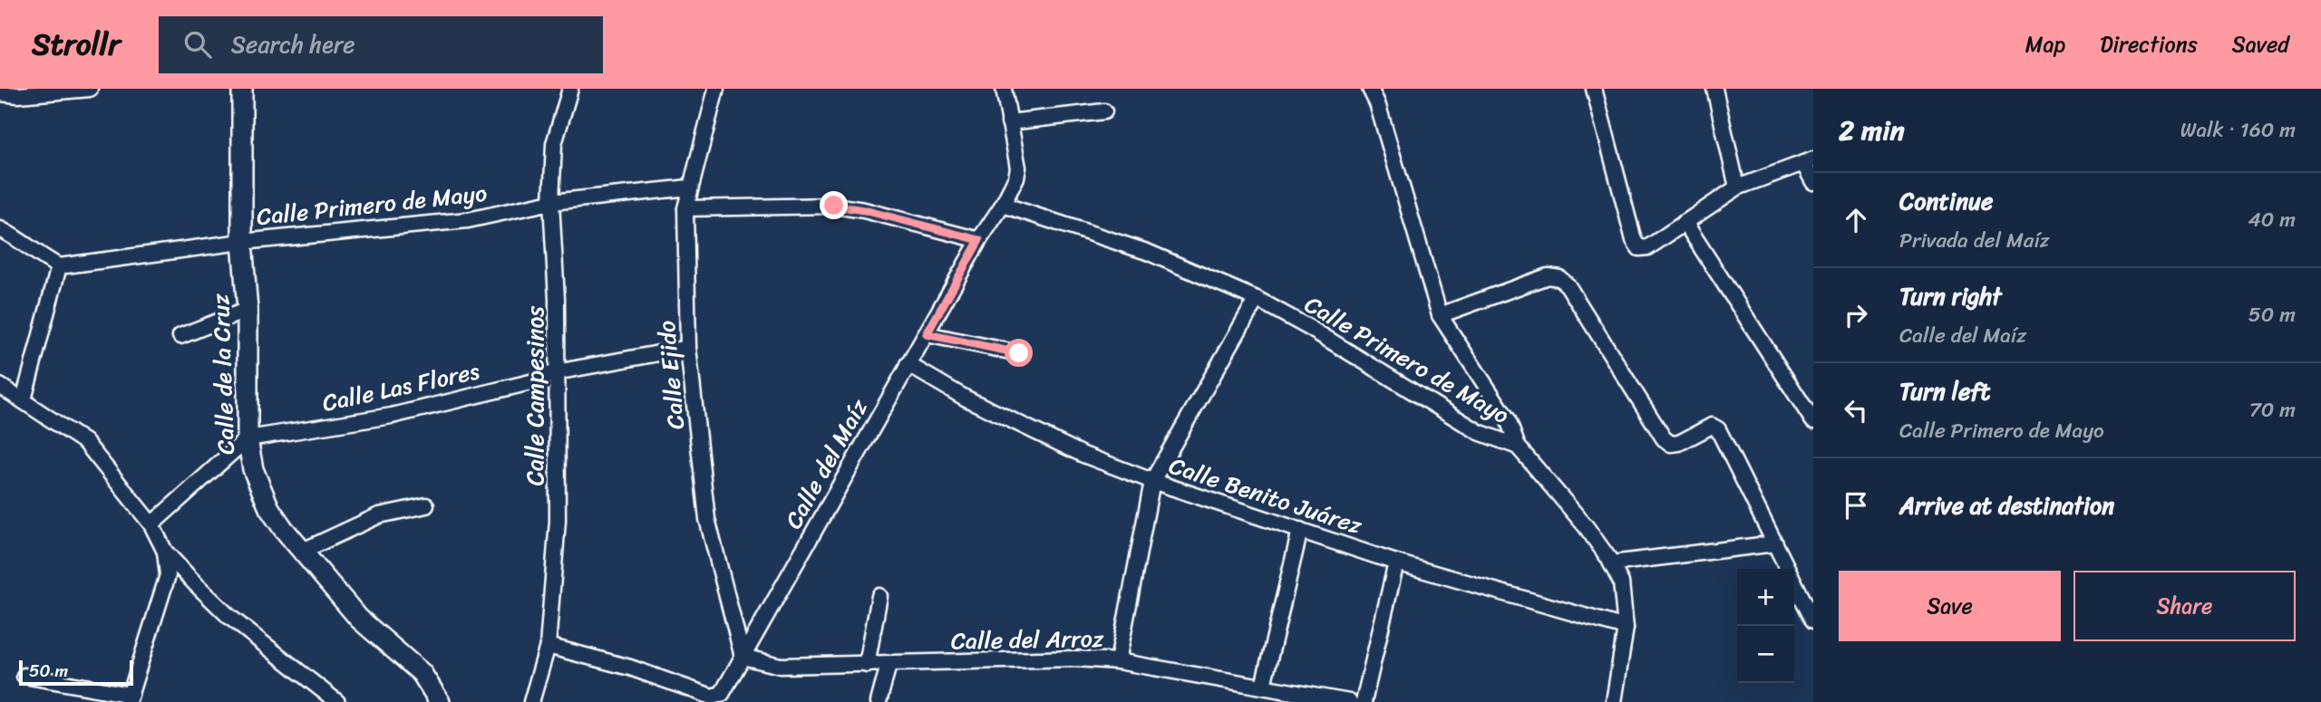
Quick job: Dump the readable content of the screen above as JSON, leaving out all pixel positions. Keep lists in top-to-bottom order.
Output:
{
  "streets": {
    "main road": ["Calle de la Cruz"],
    "street": [
      "Calle Primero de Mayo",
      "Calle Ejido",
      "Calle Las Flores",
      "Calle Campesinos",
      "Calle del Maíz",
      "Calle Benito Juárez",
      "Calle del Arroz"
    ]
  },
  "crossings": [
    ["Calle Primero de Mayo", "Calle de la Cruz"],
    ["Calle Primero de Mayo", "Calle Ejido"],
    ["Calle Primero de Mayo", "Calle Campesinos"],
    ["Calle Primero de Mayo", "Calle del Maíz"],
    ["Calle Primero de Mayo", "Calle Benito Juárez"],
    ["Calle de la Cruz", "Calle Las Flores"],
    ["Calle Ejido", "Calle Las Flores"],
    ["Calle Ejido", "Calle del Maíz"],
    ["Calle Ejido", "Calle del Arroz"],
    ["Calle Las Flores", "Calle Campesinos"],
    ["Calle Campesinos", "Calle del Maíz"],
    ["Calle del Maíz", "Calle Benito Juárez"],
    ["Calle del Maíz", "Calle del Arroz"]
  ],
  "scale_bar": "50 m",
  "page": {
    "header": "Strollr",
    "search": "Search here",
    "nav": ["Map", "Directions", "Saved"],
    "heading": ["2 min", "Walk · 160 m"],
    "list": [
      ["Continue", "Privada del Maíz", "40 m"],
      ["Turn right", "Calle del Maíz", "50 m"],
      ["Turn left", "Calle Primero de Mayo", "70 m"],
      "Arrive at destination"
    ],
    "buttons": ["Save", "Share"],
    "map_buttons": ["+", "−"],
    "scale": "50 m"
  }
}
